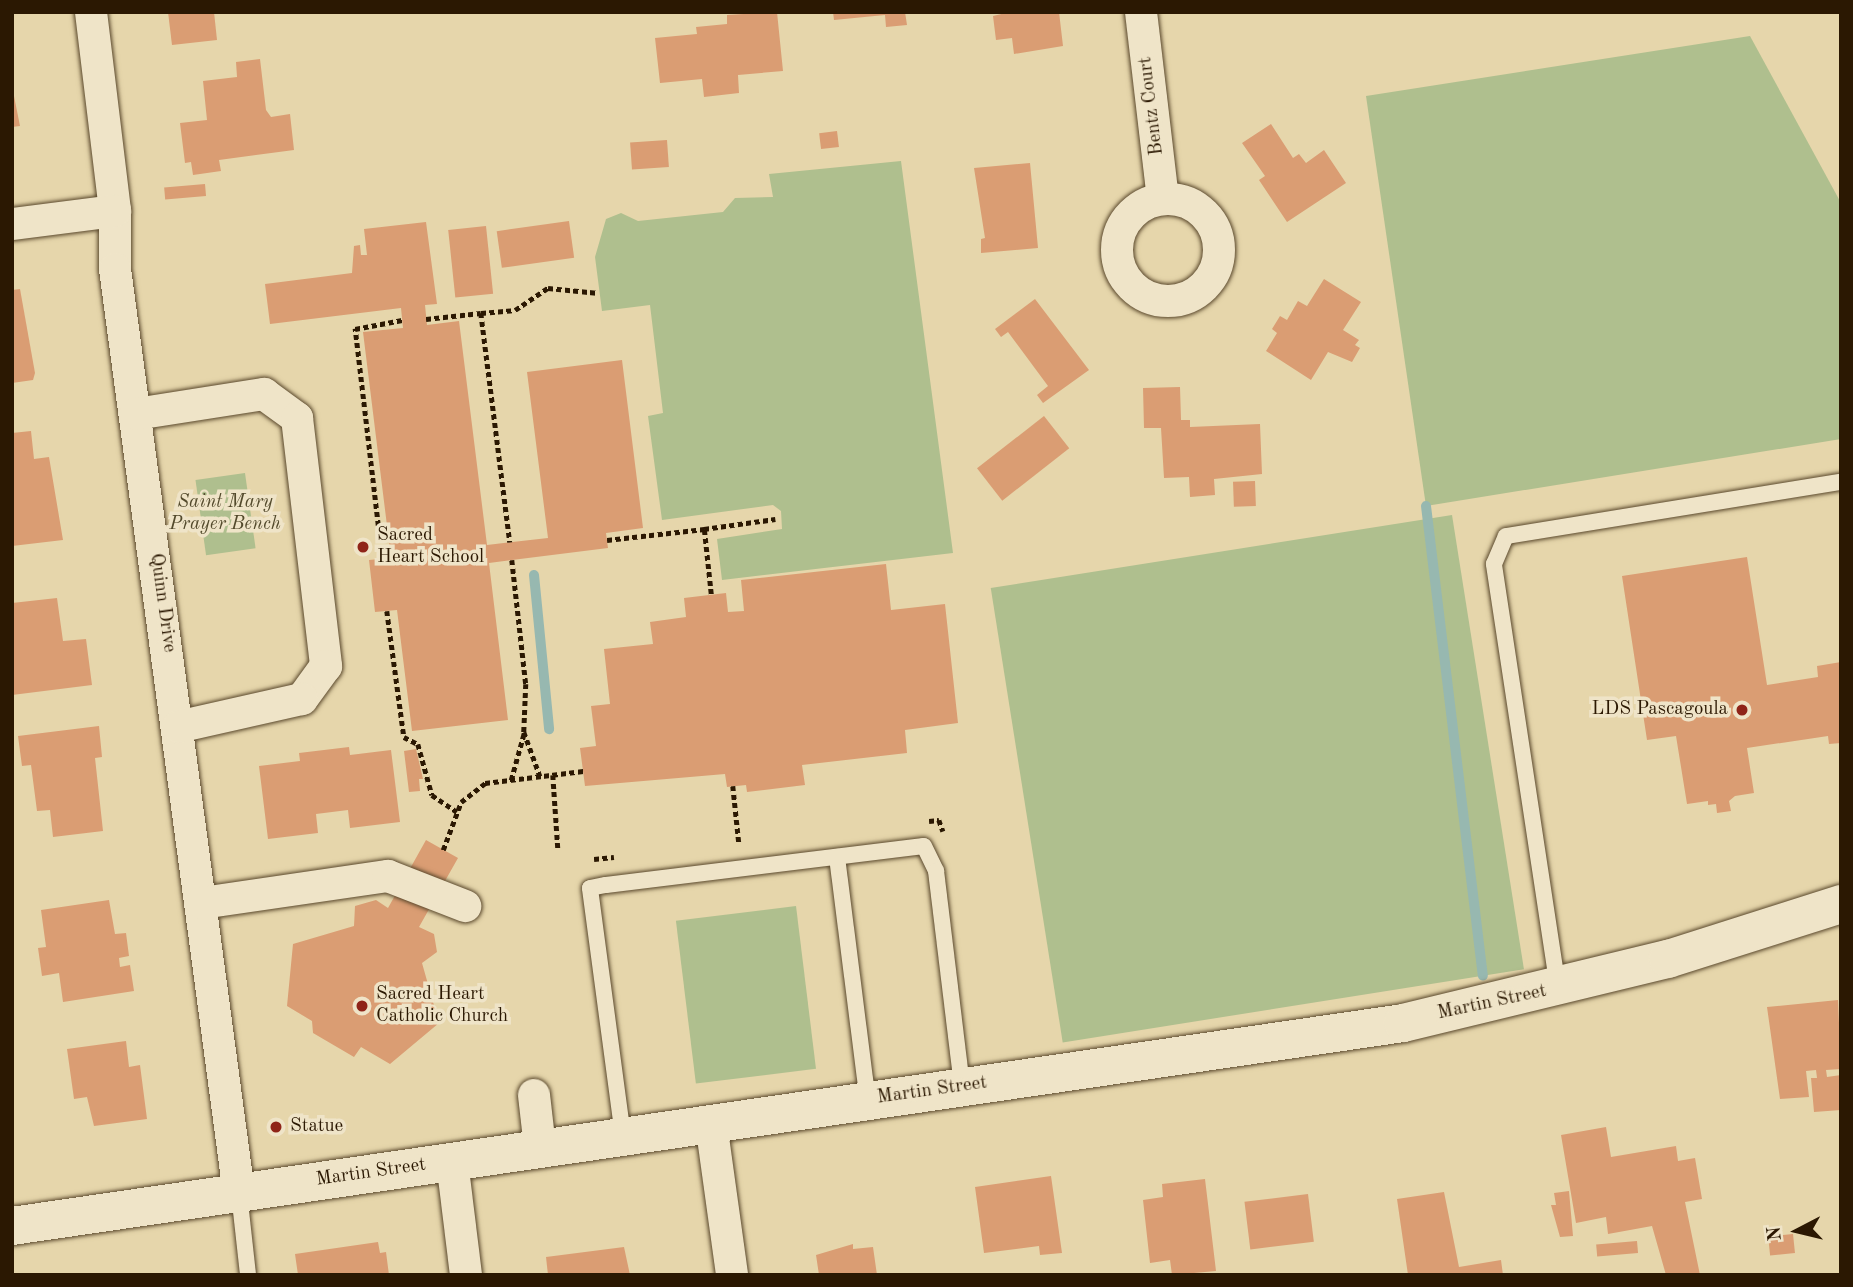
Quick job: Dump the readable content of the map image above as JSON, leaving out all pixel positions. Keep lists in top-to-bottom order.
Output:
{
  "streets": {
    "street": ["Bentz Court", "Quinn Drive", "Martin Street"]
  },
  "crossings": [
    ["Quinn Drive", "Martin Street"]
  ],
  "parks": ["Saint Mary Prayer Bench"],
  "places": [
    "Sacred Heart School",
    "LDS Pascagoula",
    "Sacred Heart Catholic Church",
    "Statue"
  ],
  "north": "left"
}
